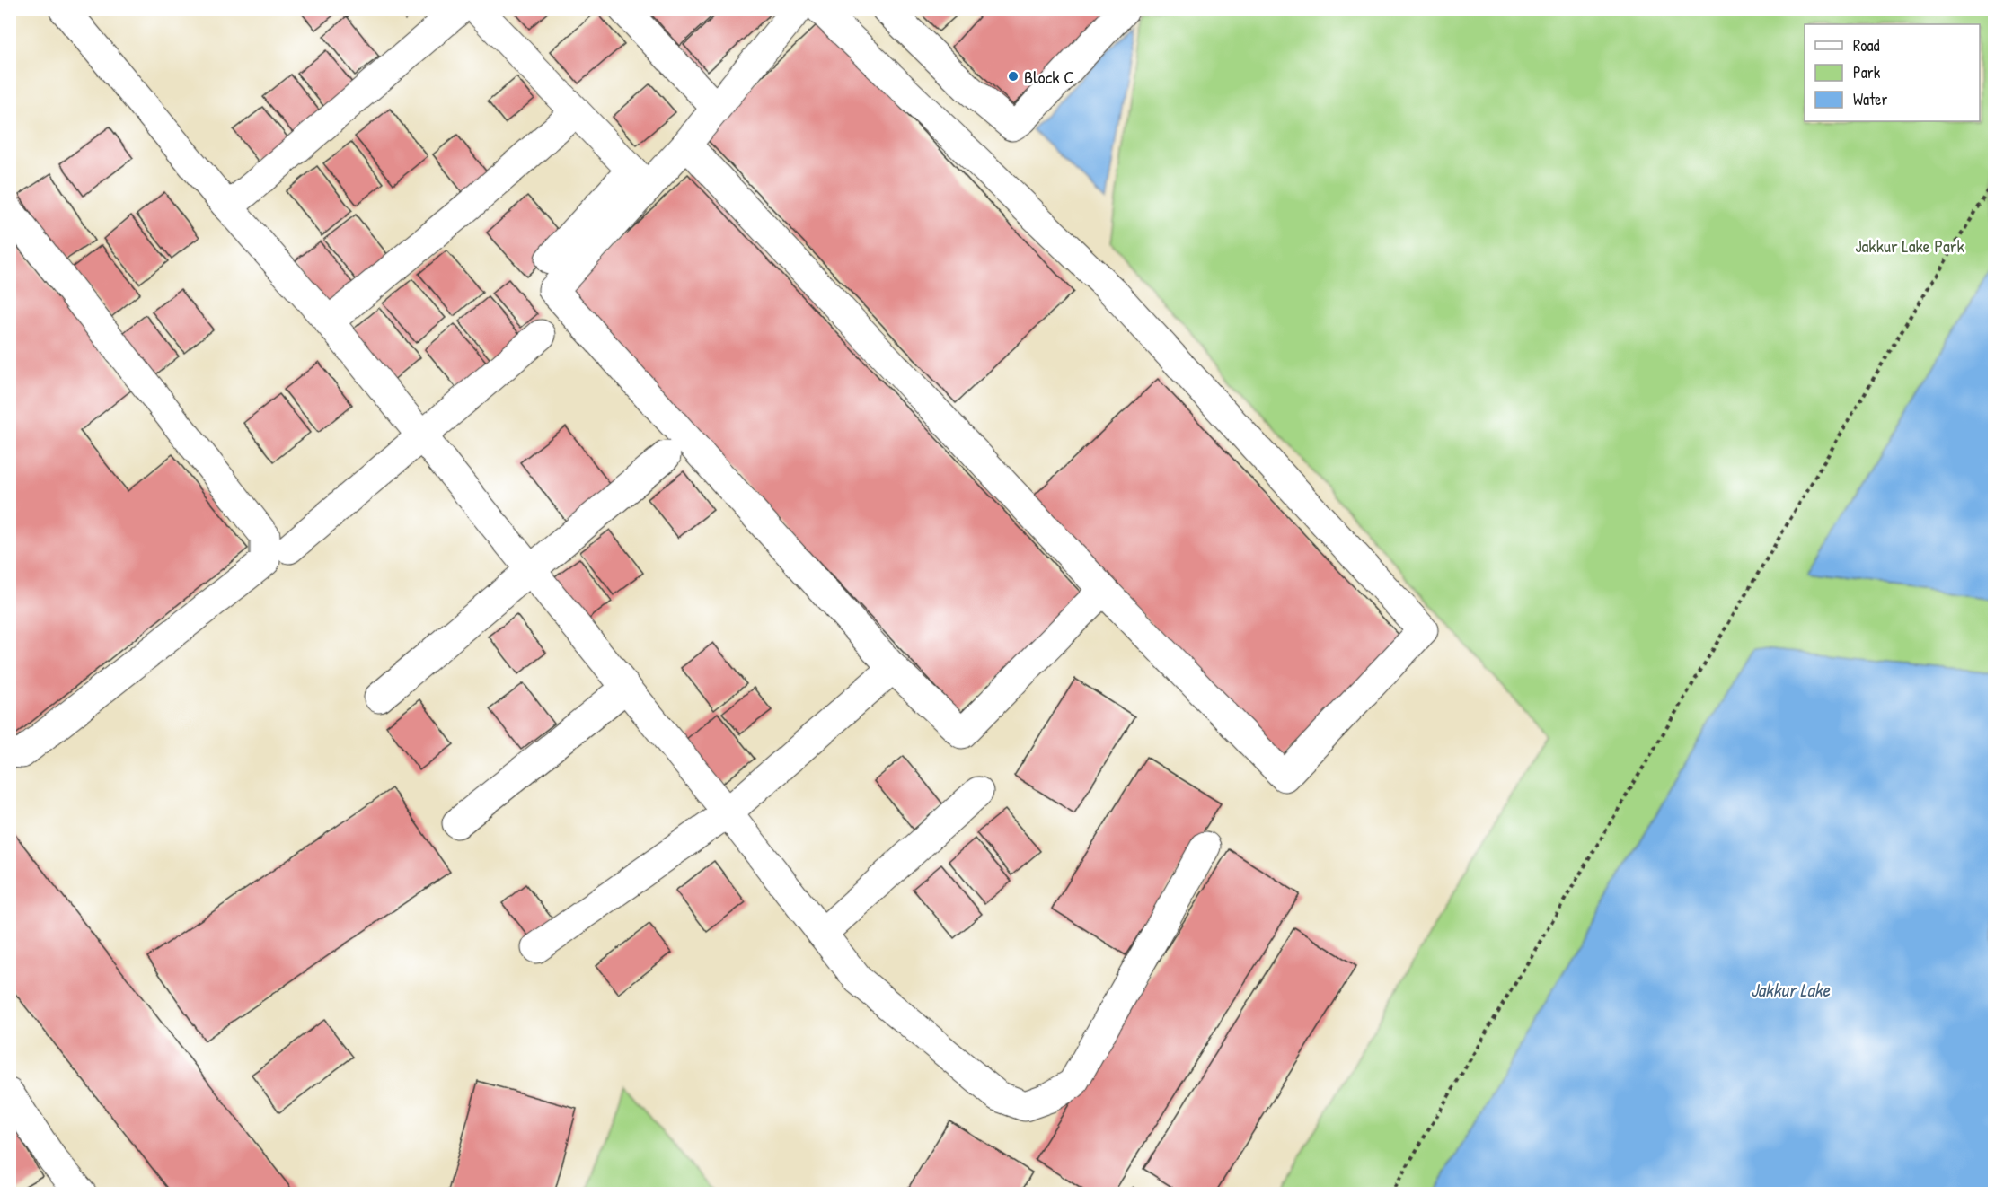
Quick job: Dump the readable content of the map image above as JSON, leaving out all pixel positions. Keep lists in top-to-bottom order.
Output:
{
  "water": ["Jakkur Lake"],
  "parks": ["Jakkur Lake Park"],
  "places": ["Block C"],
  "legend": ["Road", "Park", "Water"]
}
